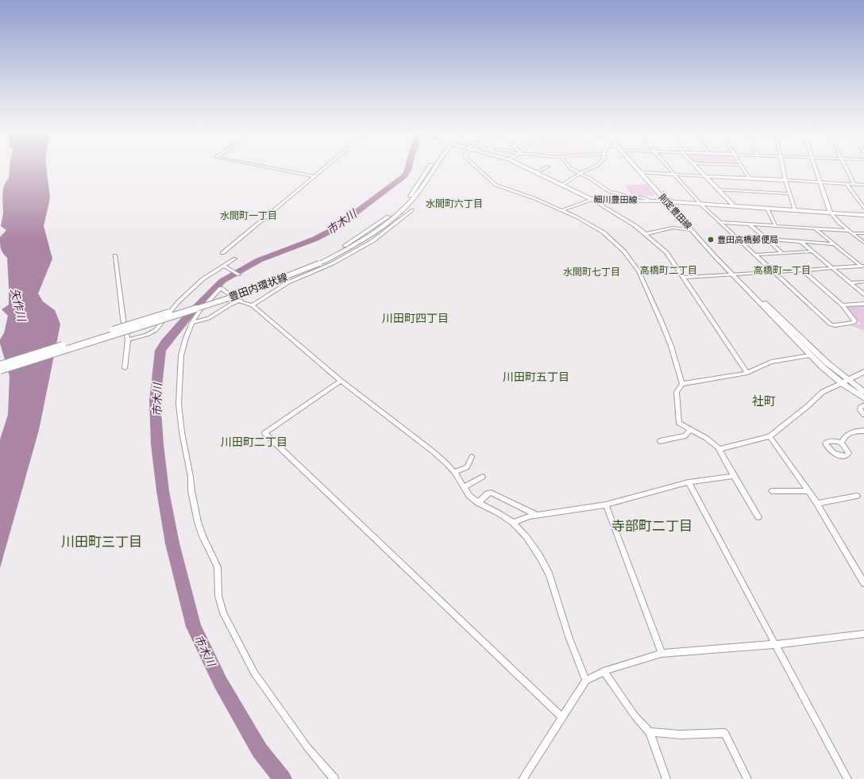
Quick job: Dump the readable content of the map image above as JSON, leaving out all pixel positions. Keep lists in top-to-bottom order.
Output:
{
  "streets": {
    "street": ["細川豊田線", "則定豊田線", "豊田内環状線"]
  },
  "crossings": [
    ["細川豊田線", "則定豊田線"]
  ],
  "districts": [
    "水間町六丁目",
    "水間町一丁目",
    "高橋町二丁目",
    "高橋町一丁目",
    "水間町七丁目",
    "川田町四丁目",
    "川田町五丁目",
    "社町",
    "川田町二丁目",
    "寺部町二丁目",
    "川田町三丁目"
  ],
  "water": ["市木川", "矢作川"],
  "places": ["豊田高橋郵便局"]
}
